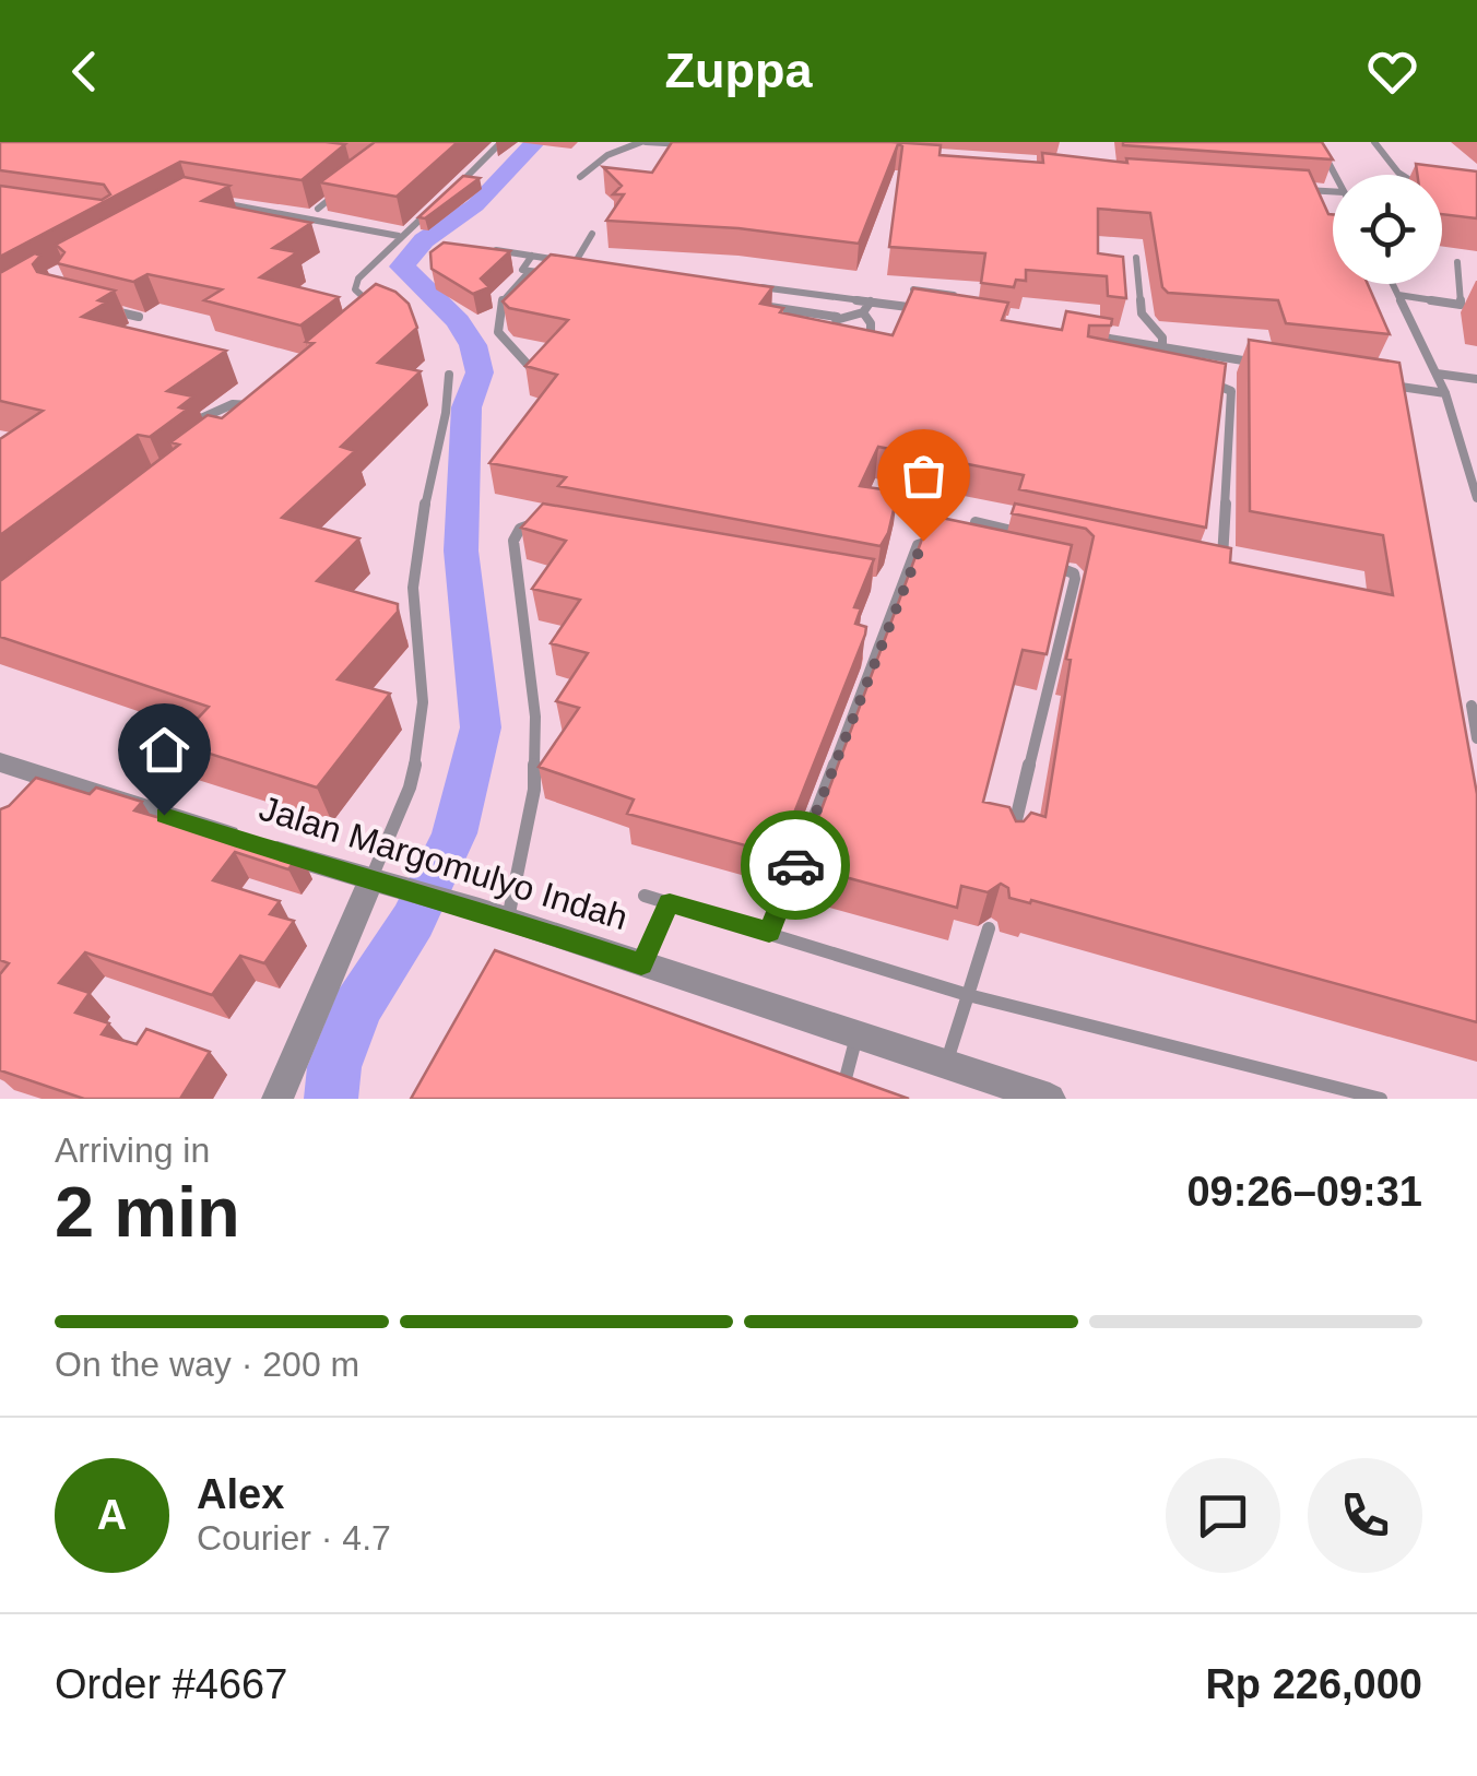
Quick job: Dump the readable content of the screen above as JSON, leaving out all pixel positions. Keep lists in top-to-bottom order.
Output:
{
  "streets": {
    "street": ["Jalan Margomulyo Indah"]
  },
  "page": {
    "header": "Zuppa",
    "heading": ["2 min", "Arriving in", "09:26–09:31"],
    "panel": [
      "Alex",
      "Courier · 4.7",
      "Order #4667",
      "Rp 226,000"
    ],
    "bar": "On the way · 200 m",
    "round": "A"
  }
}
